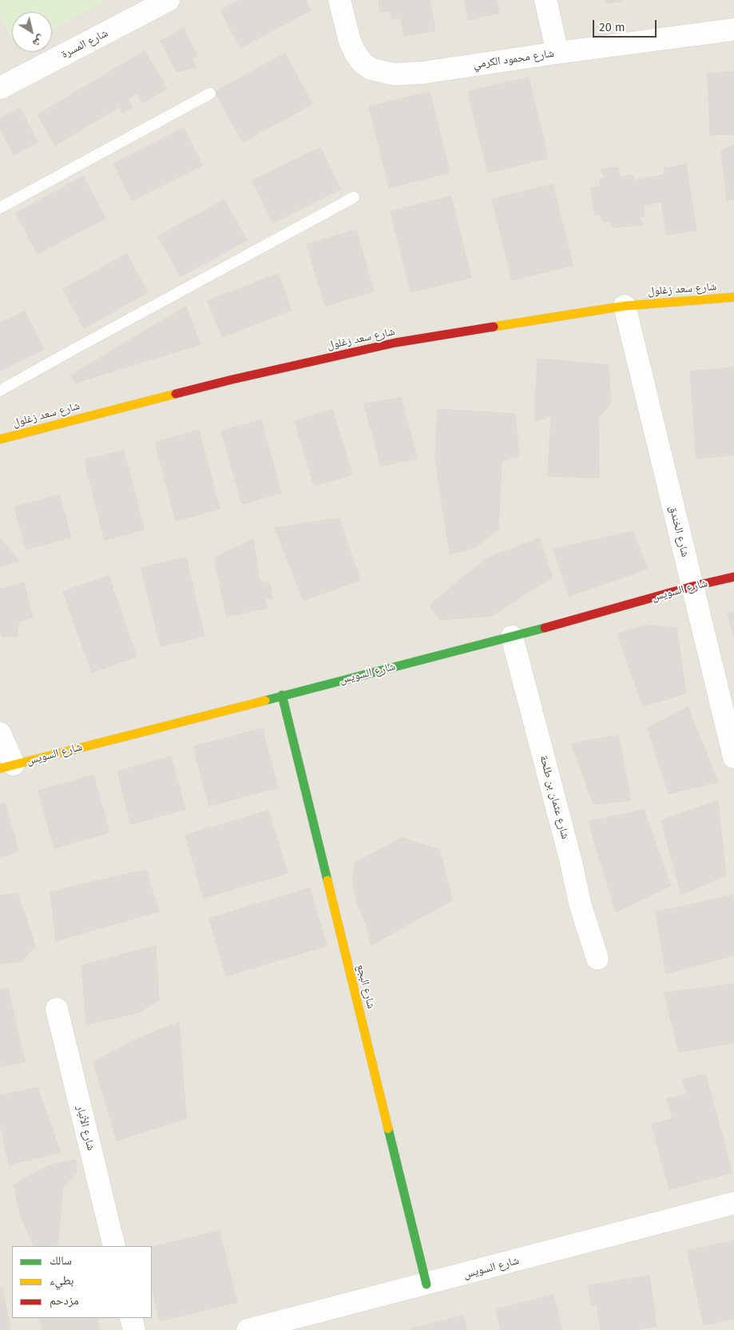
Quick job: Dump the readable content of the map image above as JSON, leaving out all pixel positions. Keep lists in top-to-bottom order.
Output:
{
  "streets": {
    "street": [
      "شارع المسرة",
      "شارع محمود الكرمي",
      "شارع سعد زغلول",
      "شارع الخندق",
      "شارع السويس",
      "شارع عثمان بن طلحة",
      "شارع البجع",
      "شارع الأنبار"
    ]
  },
  "crossings": [
    ["شارع سعد زغلول", "شارع الخندق"],
    ["شارع الخندق", "شارع السويس"],
    ["شارع السويس", "شارع عثمان بن طلحة"],
    ["شارع السويس", "شارع البجع"]
  ],
  "legend": ["سالك", "بطيء", "مزدحم"],
  "scale_bar": "20 m",
  "north": "bottom right"
}
